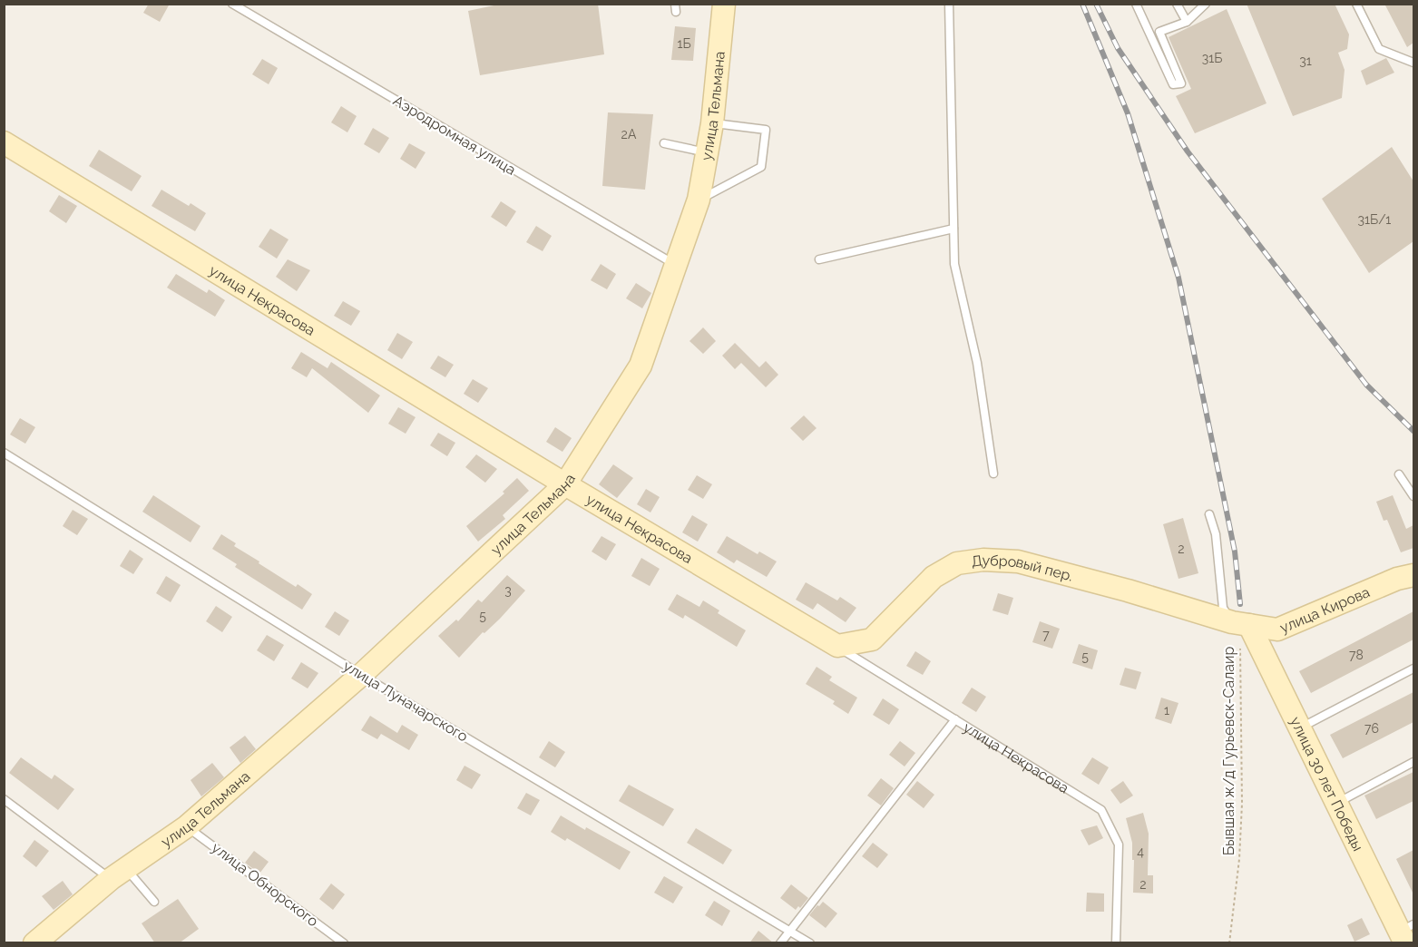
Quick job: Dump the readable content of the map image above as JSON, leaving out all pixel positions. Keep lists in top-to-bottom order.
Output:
{
  "streets": {
    "street": [
      "улица Тельмана",
      "улица Некрасова",
      "Дубровый пер.",
      "улица Кирова",
      "улица 30 лет Победы"
    ],
    "lane": ["Аэродромная улица", "улица Луначарского", "улица Обнорского"],
    "path": ["Бывшая ж/д Гурьевск-Салаир"]
  },
  "crossings": [
    ["улица Тельмана", "Аэродромная улица"],
    ["улица Тельмана", "улица Некрасова"],
    ["улица Тельмана", "улица Луначарского"],
    ["улица Тельмана", "улица Обнорского"],
    ["улица Некрасова", "Дубровый пер."],
    ["Дубровый пер.", "улица Кирова"],
    ["Дубровый пер.", "Бывшая ж/д Гурьевск-Салаир"],
    ["Дубровый пер.", "улица 30 лет Победы"],
    ["улица Кирова", "Бывшая ж/д Гурьевск-Салаир"],
    ["улица Кирова", "улица 30 лет Победы"],
    ["Бывшая ж/д Гурьевск-Салаир", "улица 30 лет Победы"]
  ],
  "house_numbers": [
    "1Б",
    "31Б",
    "31",
    "2А",
    "31Б/1",
    "2",
    "3",
    "5",
    "7",
    "78",
    "5",
    "1",
    "76",
    "4",
    "2"
  ]
}
